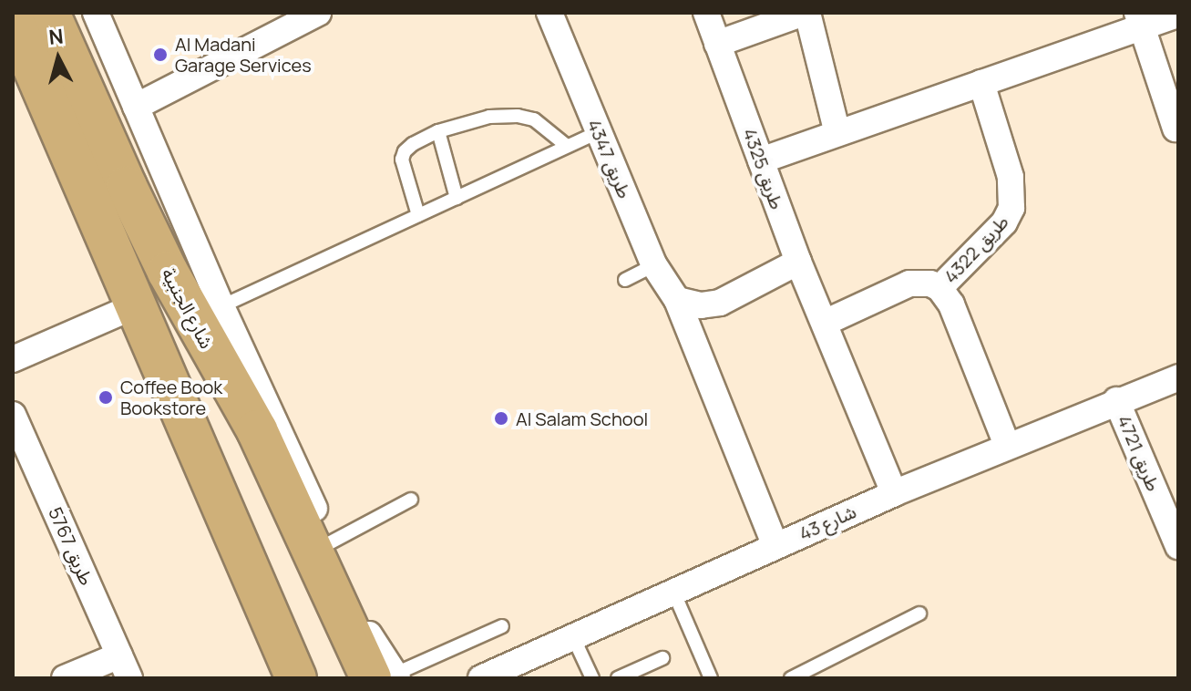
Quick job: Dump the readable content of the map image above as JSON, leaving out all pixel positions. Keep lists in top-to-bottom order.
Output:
{
  "streets": {
    "main road": ["شارع الجنبية"],
    "street": [
      "طريق 4347",
      "طريق 4325",
      "طريق 4322",
      "طريق 4721",
      "شارع 43",
      "طريق 5767"
    ]
  },
  "crossings": [
    ["طريق 4347", "شارع 43"],
    ["طريق 4325", "شارع 43"],
    ["طريق 4721", "شارع 43"]
  ],
  "places": ["Al Madani Garage Services", "Coffee Book Bookstore", "Al Salam School"],
  "north": "top"
}
